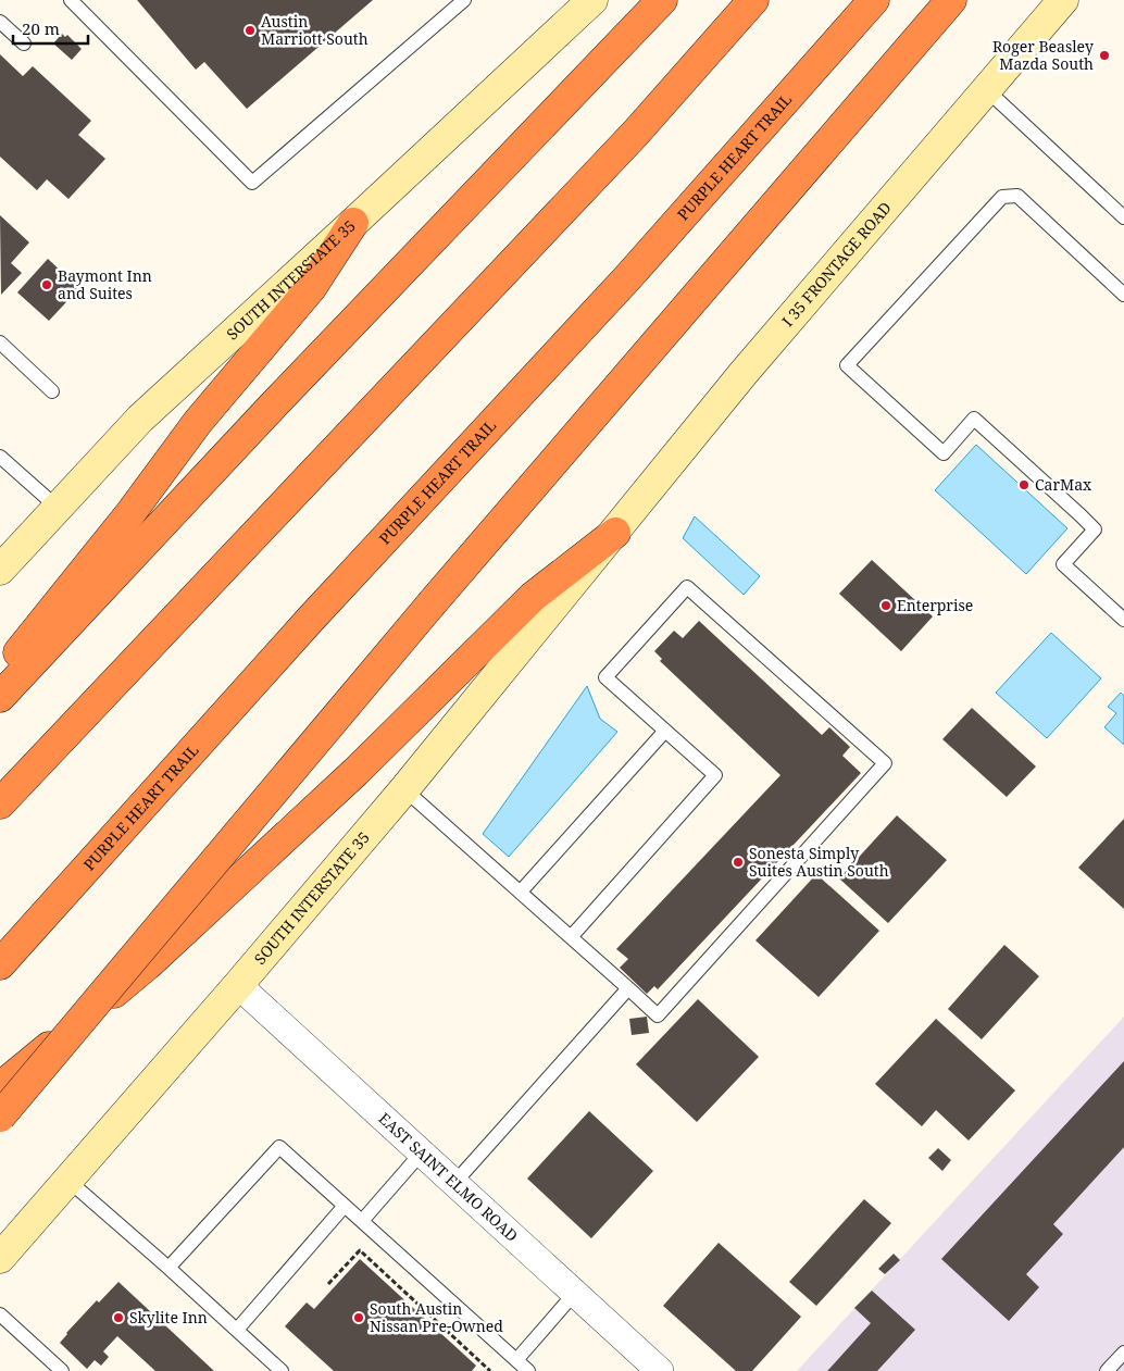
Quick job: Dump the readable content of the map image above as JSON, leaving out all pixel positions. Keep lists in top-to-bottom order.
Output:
{
  "streets": {
    "highway": ["PURPLE HEART TRAIL"],
    "main road": ["I 35 FRONTAGE ROAD", "SOUTH INTERSTATE 35"],
    "street": ["EAST SAINT ELMO ROAD"]
  },
  "crossings": [
    ["I 35 FRONTAGE ROAD", "SOUTH INTERSTATE 35"],
    ["SOUTH INTERSTATE 35", "EAST SAINT ELMO ROAD"]
  ],
  "places": [
    "Austin Marriott South",
    "Roger Beasley Mazda South",
    "Baymont Inn and Suites",
    "CarMax",
    "Enterprise",
    "Sonesta Simply Suites Austin South",
    "Skylite Inn",
    "South Austin Nissan Pre-Owned"
  ],
  "scale_bar": "20 m"
}
